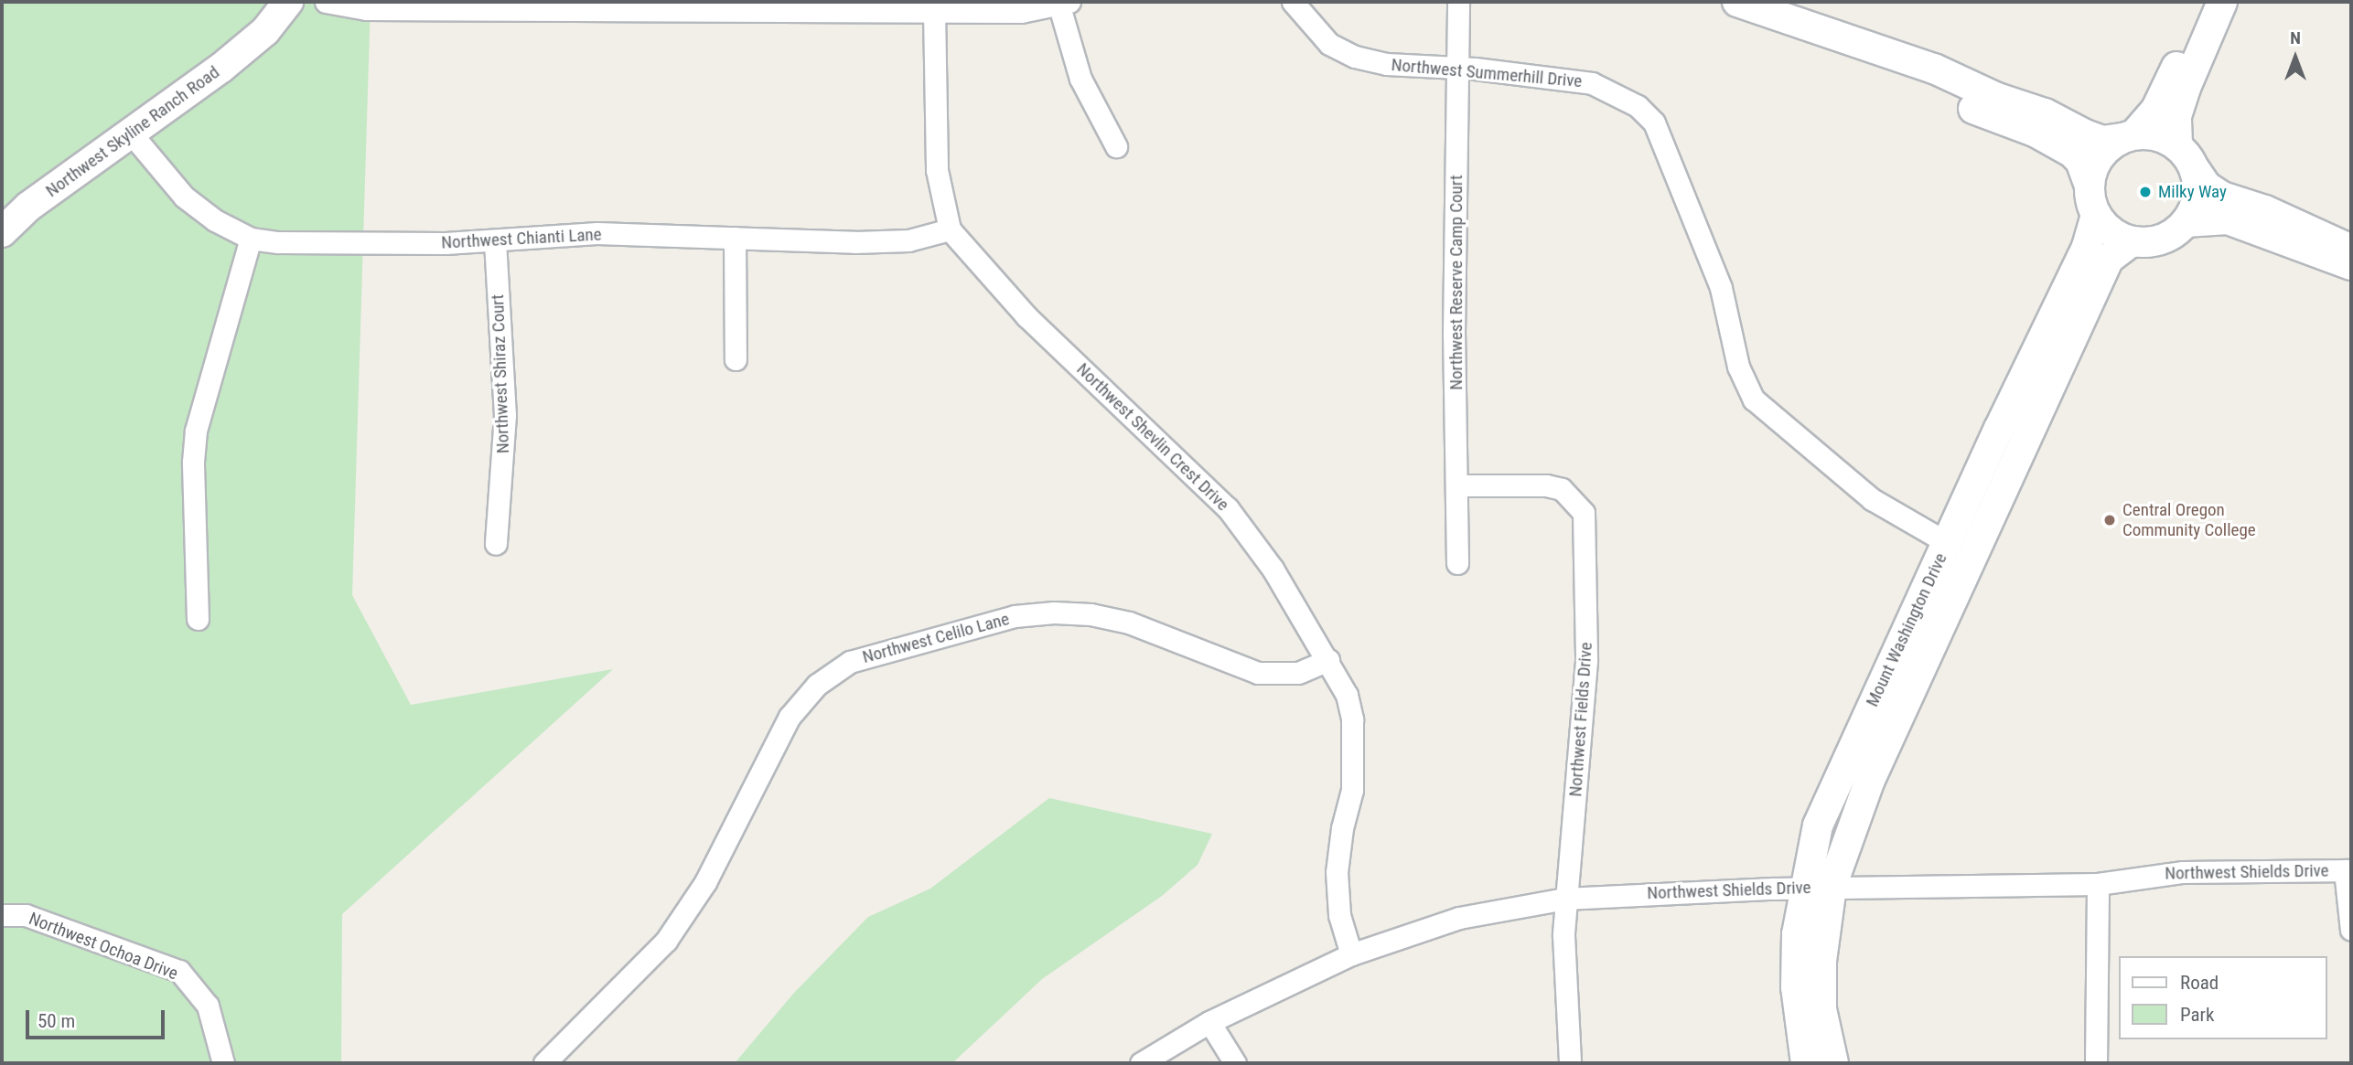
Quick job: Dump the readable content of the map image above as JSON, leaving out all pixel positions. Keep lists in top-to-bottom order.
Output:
{
  "streets": {
    "main road": ["Northwest Skyline Ranch Road", "Mount Washington Drive"],
    "street": [
      "Northwest Summerhill Drive",
      "Northwest Chianti Lane",
      "Northwest Reserve Camp Court",
      "Northwest Shiraz Court",
      "Northwest Shevlin Crest Drive",
      "Northwest Celilo Lane",
      "Northwest Fields Drive",
      "Northwest Shields Drive",
      "Northwest Ochoa Drive"
    ]
  },
  "crossings": [
    ["Northwest Summerhill Drive", "Northwest Reserve Camp Court"],
    ["Northwest Summerhill Drive", "Mount Washington Drive"],
    ["Northwest Skyline Ranch Road", "Northwest Chianti Lane"],
    ["Northwest Chianti Lane", "Northwest Shiraz Court"],
    ["Northwest Chianti Lane", "Northwest Shevlin Crest Drive"],
    ["Northwest Reserve Camp Court", "Northwest Fields Drive"],
    ["Northwest Shevlin Crest Drive", "Northwest Celilo Lane"],
    ["Northwest Shevlin Crest Drive", "Northwest Shields Drive"],
    ["Mount Washington Drive", "Northwest Shields Drive"],
    ["Northwest Fields Drive", "Northwest Shields Drive"]
  ],
  "places": ["Milky Way", "Central Oregon Community College"],
  "legend": ["Road", "Park"],
  "scale_bar": "50 m",
  "north": "top"
}
